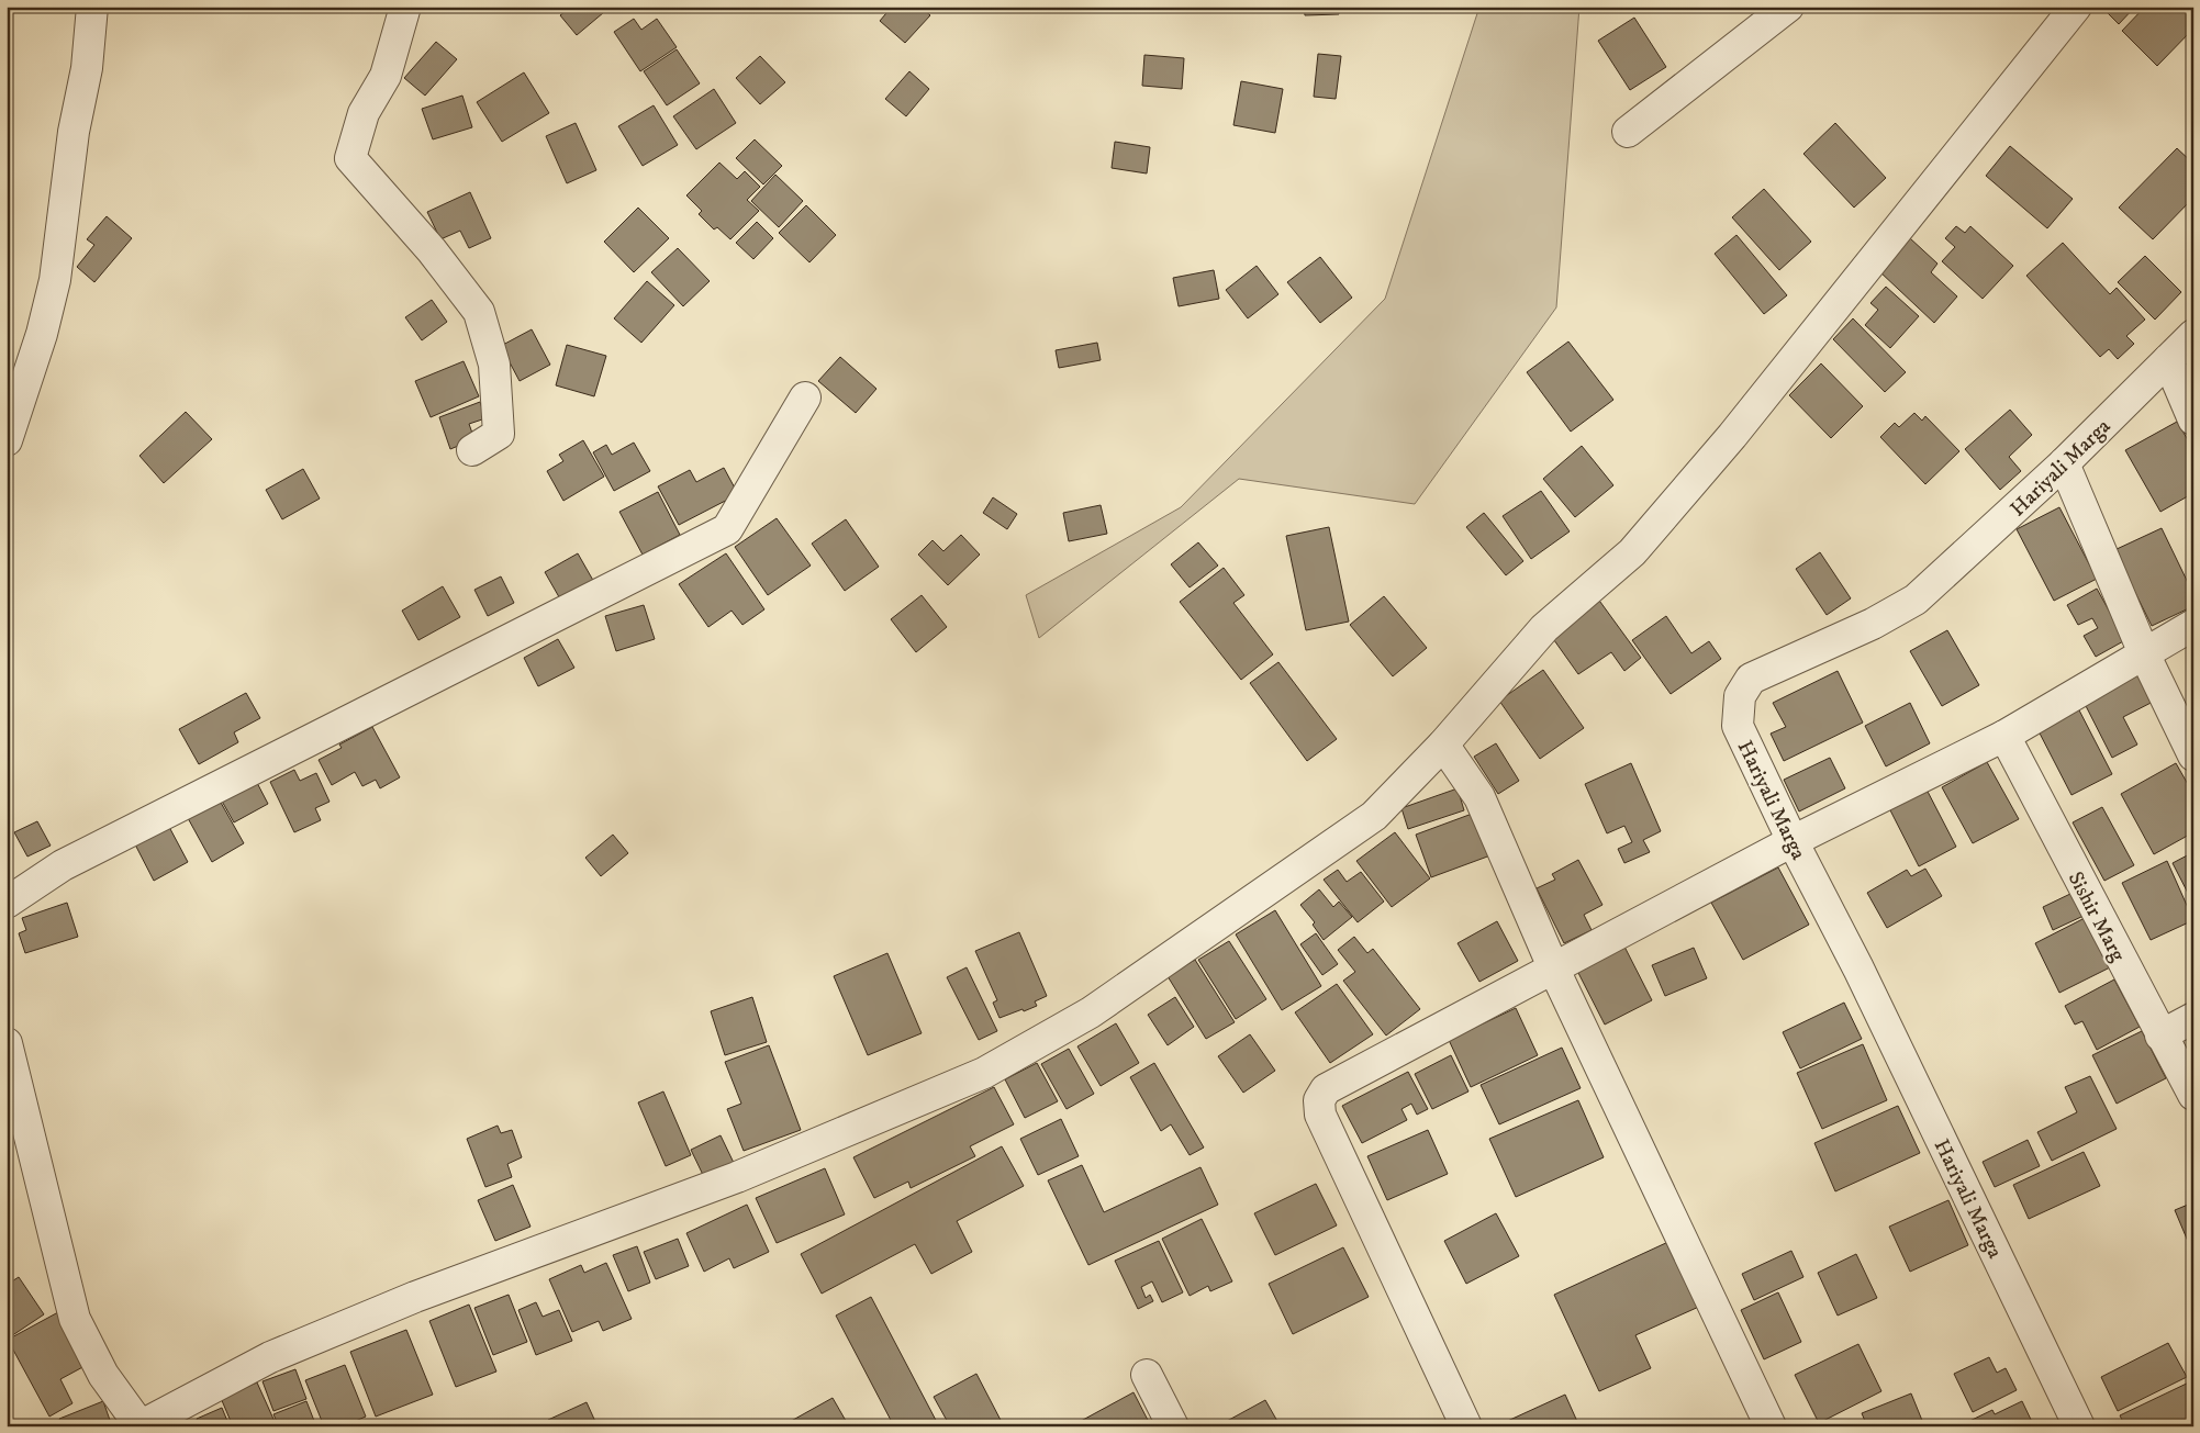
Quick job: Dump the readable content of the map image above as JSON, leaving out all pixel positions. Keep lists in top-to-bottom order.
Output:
{
  "streets": {
    "street": ["Hariyali Marga", "Sishir Marg"]
  }
}
